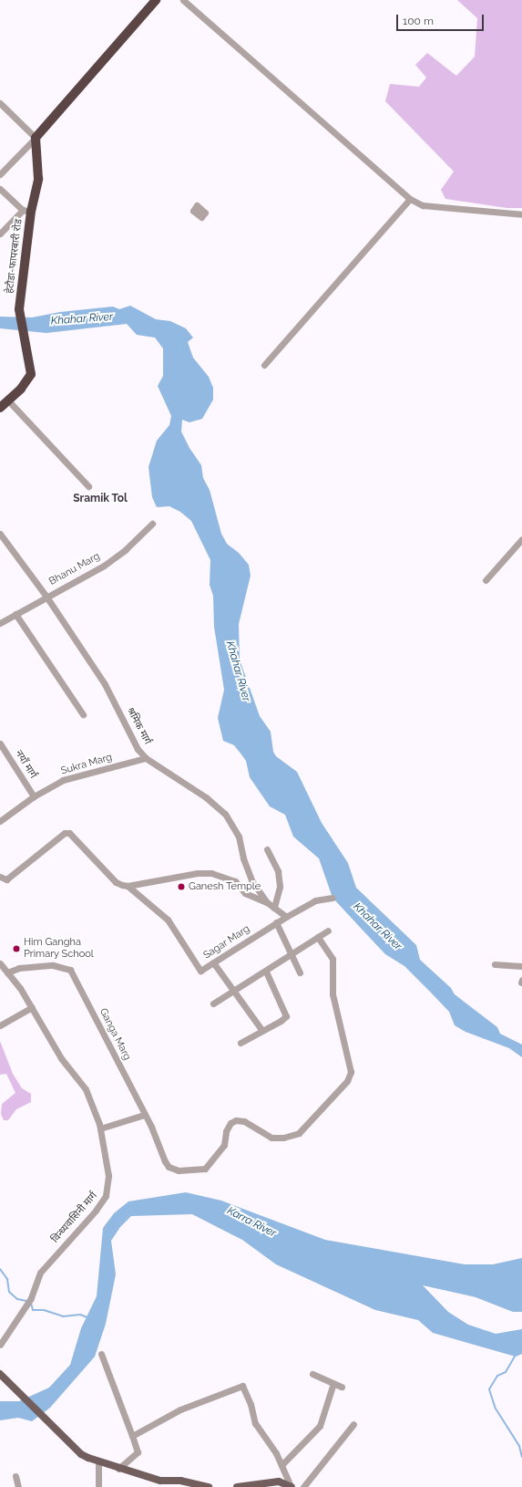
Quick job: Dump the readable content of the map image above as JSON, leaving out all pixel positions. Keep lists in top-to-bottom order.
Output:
{
  "streets": {
    "highway": ["हेटौडा-फापरबारी रोड"],
    "street": [
      "Bhanu Marg",
      "श्रमिक मार्ग",
      "नयाँ मार्ग",
      "Sukra Marg",
      "Sagar Marg",
      "Ganga Marg",
      "विन्ध्यवासिनी मार्ग"
    ]
  },
  "crossings": [
    ["Bhanu Marg", "श्रमिक मार्ग"],
    ["श्रमिक मार्ग", "Sukra Marg"],
    ["श्रमिक मार्ग", "Sagar Marg"],
    ["नयाँ मार्ग", "Sukra Marg"],
    ["Ganga Marg", "विन्ध्यवासिनी मार्ग"]
  ],
  "districts": ["Sramik Tol"],
  "water": ["Khahar River", "Karra River"],
  "places": ["Ganesh Temple", "Him Gangha Primary School"],
  "scale_bar": "100 m"
}
